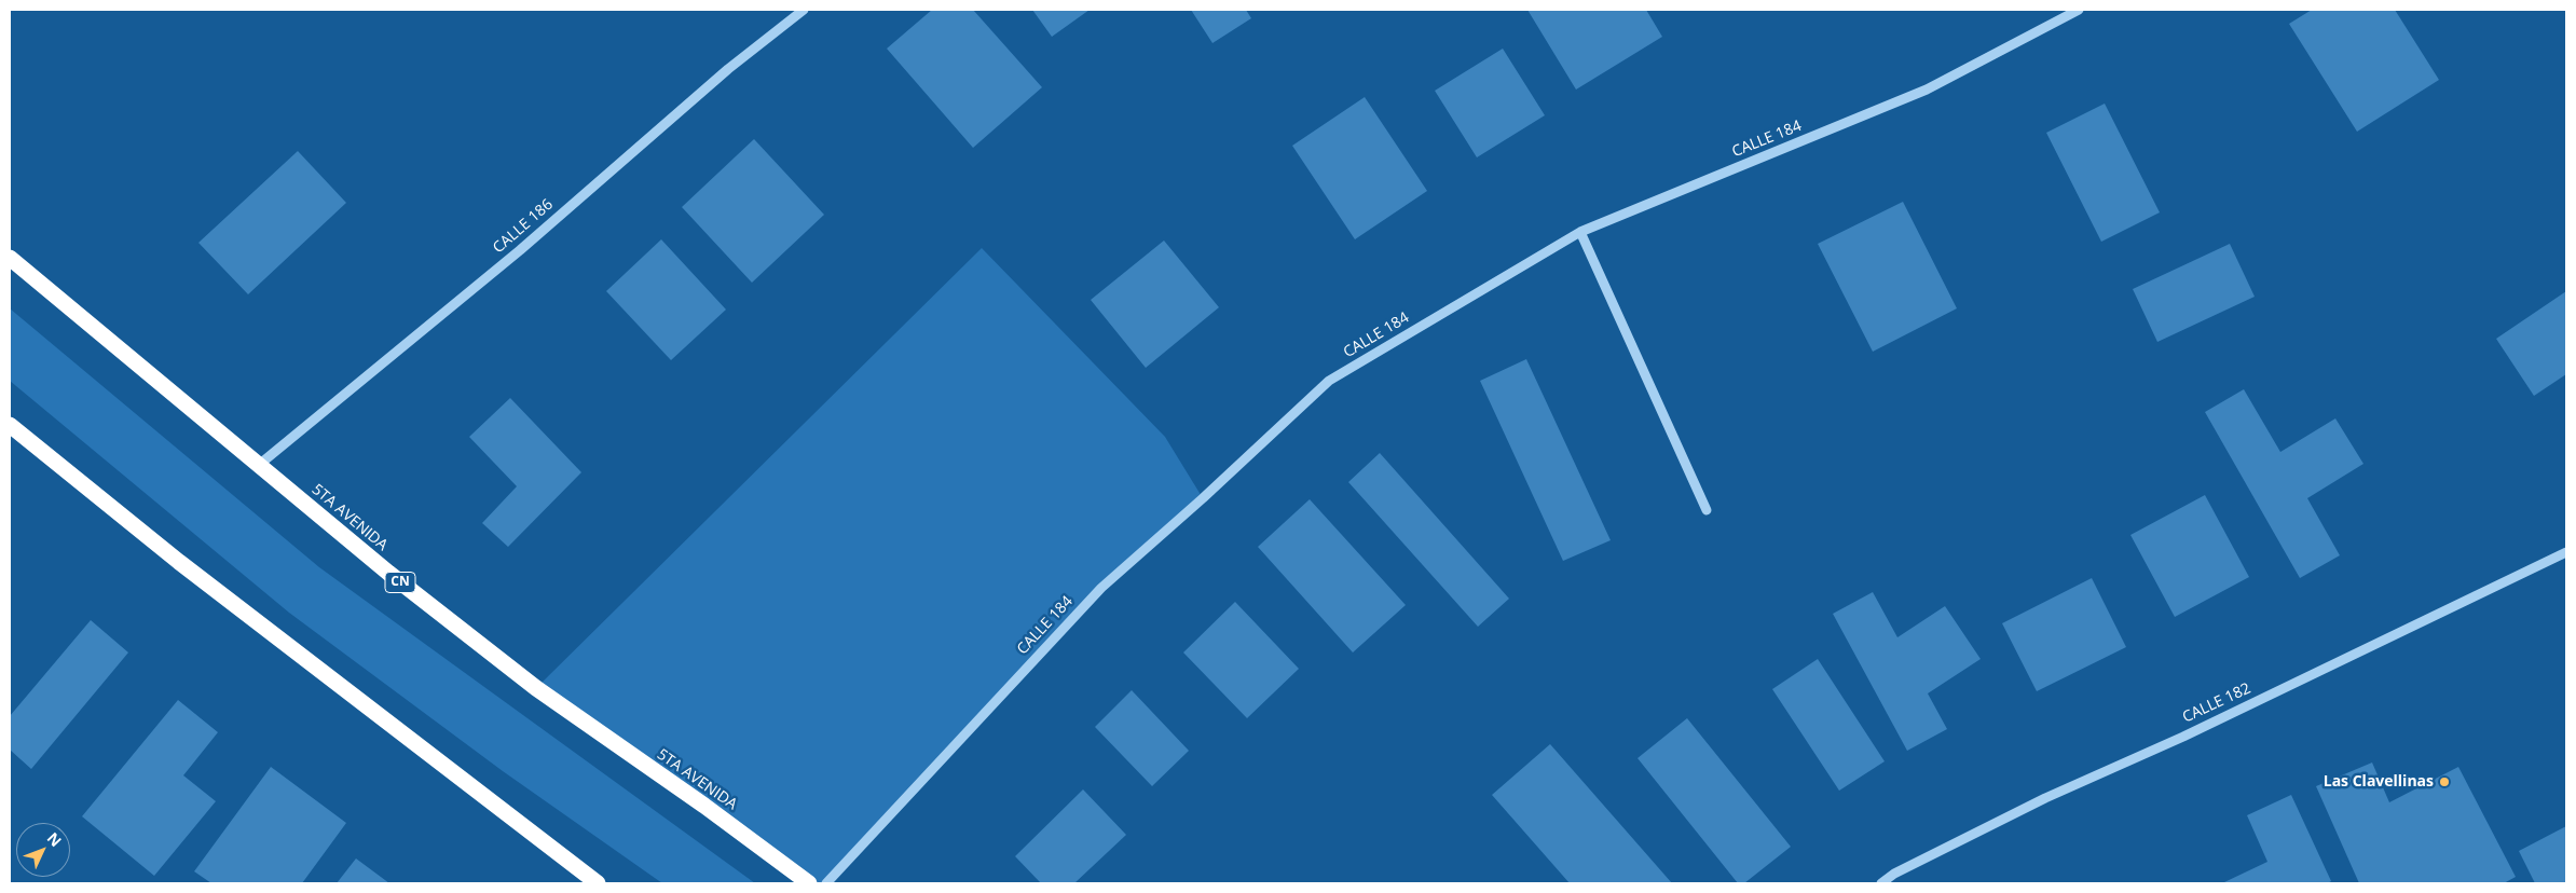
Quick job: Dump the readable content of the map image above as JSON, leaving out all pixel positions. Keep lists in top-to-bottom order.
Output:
{
  "streets": {
    "highway": ["5TA AVENIDA", "CN"],
    "street": ["CALLE 184", "CALLE 186", "CALLE 182"]
  },
  "crossings": [
    ["CALLE 186", "5TA AVENIDA"]
  ],
  "places": ["Las Clavellinas"],
  "north": "top right"
}
